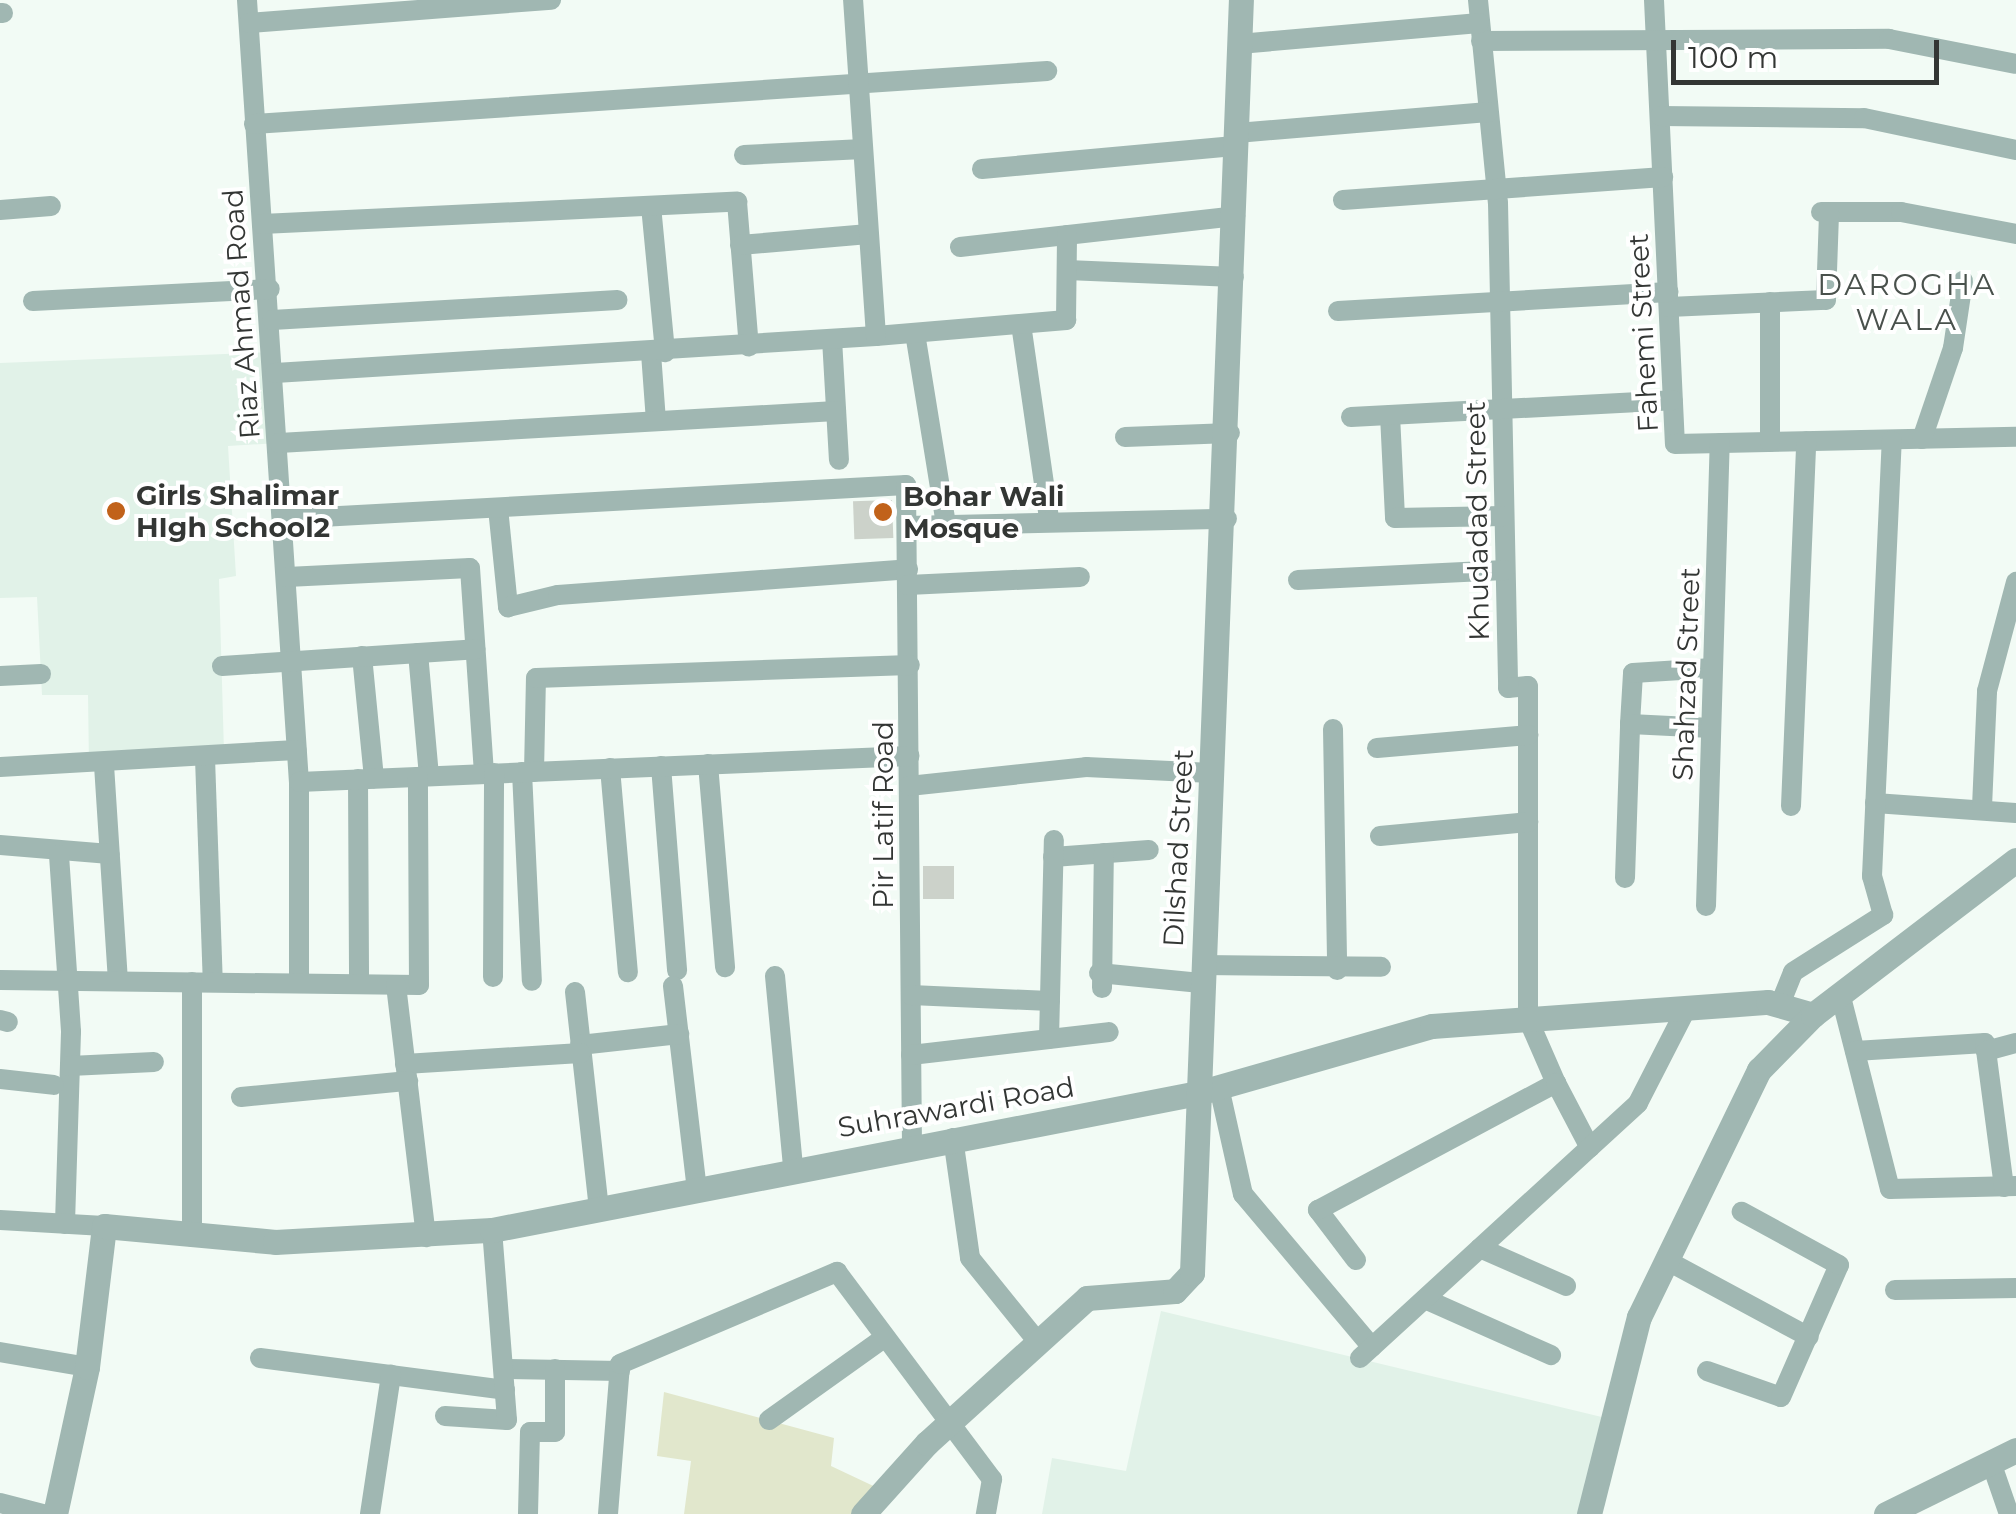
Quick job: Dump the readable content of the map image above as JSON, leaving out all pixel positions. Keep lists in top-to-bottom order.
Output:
{
  "streets": {
    "street": [
      "Riaz Ahmad Road",
      "Fahemi Street",
      "Khudadad Street",
      "Shahzad Street",
      "Pir Latif Road",
      "Dilshad Street",
      "Suhrawardi Road"
    ]
  },
  "crossings": [
    ["Fahemi Street", "Shahzad Street"],
    ["Khudadad Street", "Suhrawardi Road"],
    ["Pir Latif Road", "Suhrawardi Road"],
    ["Dilshad Street", "Suhrawardi Road"]
  ],
  "districts": ["DAROGHA WALA"],
  "places": ["Girls Shalimar HIgh School2", "Bohar Wali Mosque"],
  "scale_bar": "100 m"
}
